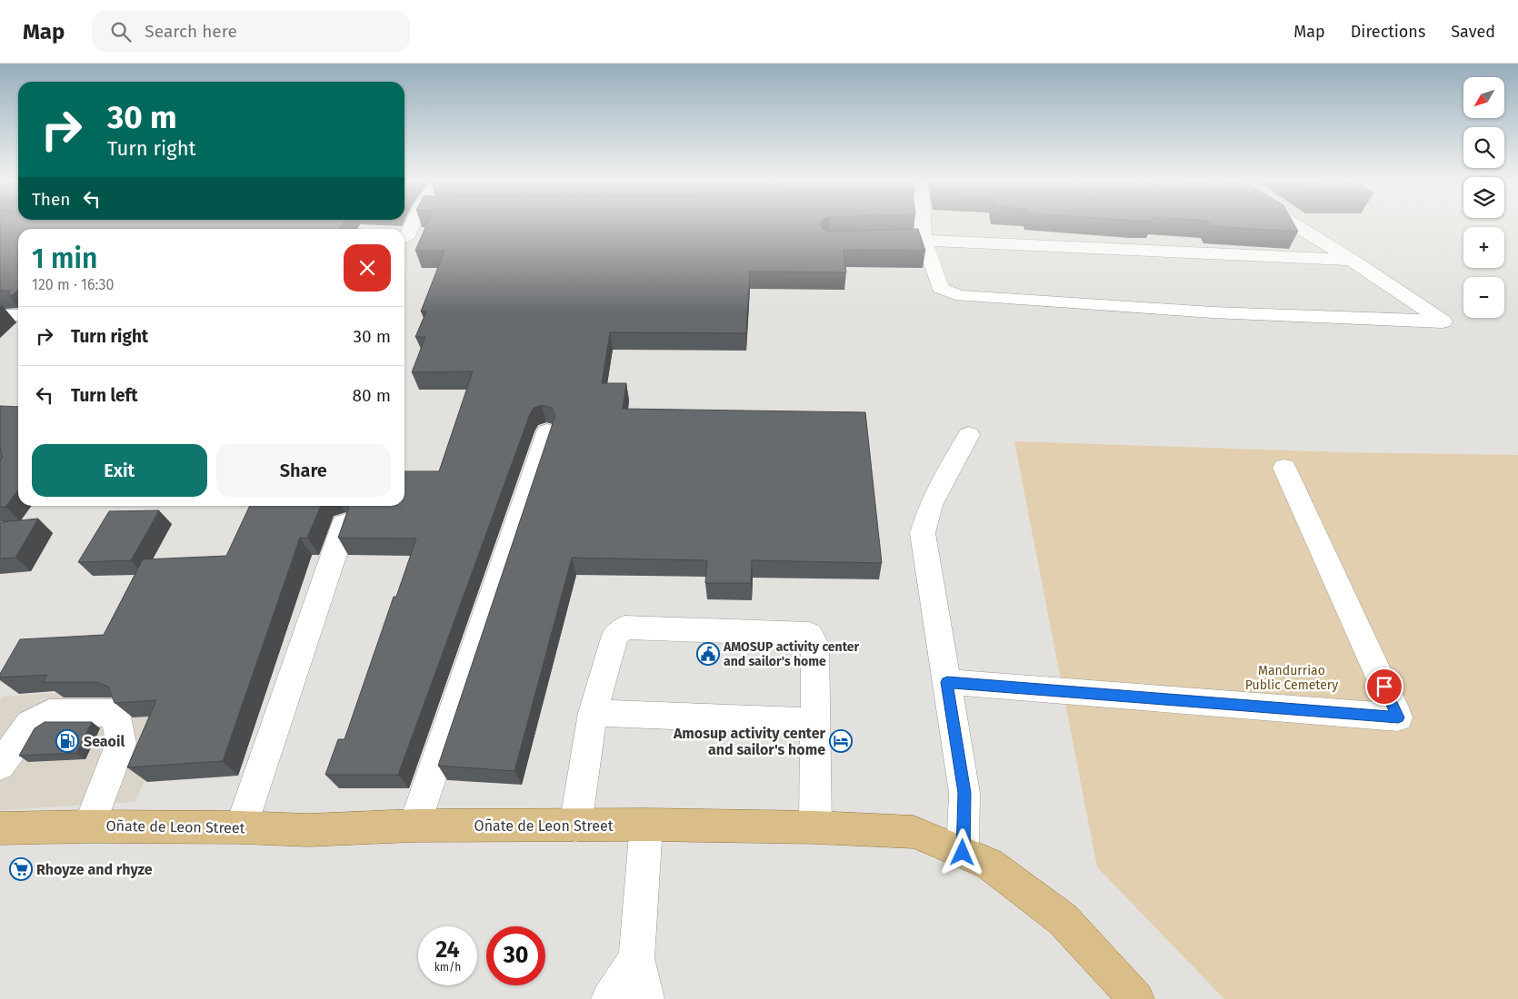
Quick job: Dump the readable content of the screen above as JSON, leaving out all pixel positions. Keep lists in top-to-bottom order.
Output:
{
  "streets": {
    "main road": ["Oñate de Leon Street"]
  },
  "parks": ["Mandurriao Public Cemetery"],
  "places": {
    "public building": ["AMOSUP activity center and sailor's home"],
    "fuel station": ["Seaoil"],
    "hotel": ["Amosup activity center and sailor's home"],
    "supermarket": ["Rhoyze and rhyze"]
  },
  "north": "bottom left",
  "page": {
    "header": "Map",
    "search": "Search here",
    "nav": ["Map", "Directions", "Saved"],
    "map_buttons": ["+", "−"],
    "turn": ["30 m", "Turn right"],
    "then": "Then",
    "heading": ["1 min", "120 m · 16:30"],
    "list": [
      {
        "name": "Turn right",
        "value": "30 m"
      },
      {
        "name": "Turn left",
        "value": "80 m"
      }
    ],
    "buttons": ["Exit", "Share"],
    "speed": "24 km/h",
    "limit": "30"
  }
}
